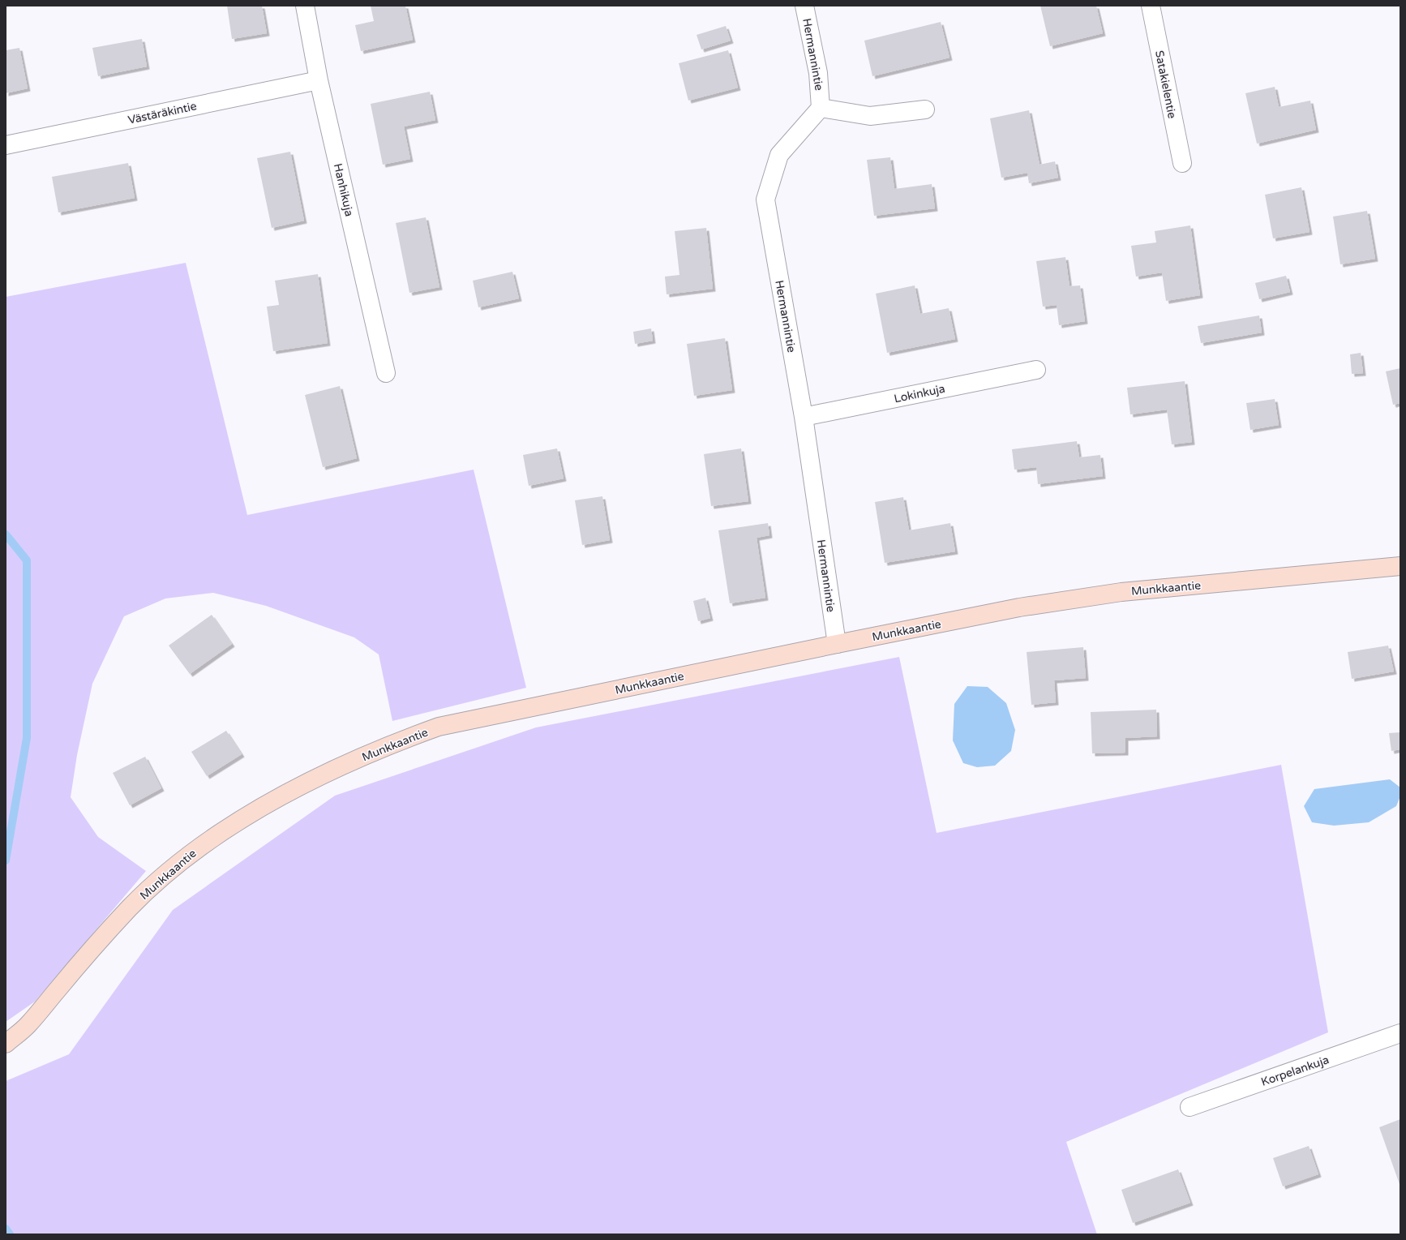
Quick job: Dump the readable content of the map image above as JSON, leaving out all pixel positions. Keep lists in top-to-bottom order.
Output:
{
  "streets": {
    "street": [
      "Hermannintie",
      "Satakielentie",
      "Västäräkintie",
      "Hanhikuja",
      "Lokinkuja",
      "Munkkaantie",
      "Korpelankuja"
    ]
  },
  "crossings": [
    ["Hermannintie", "Lokinkuja"],
    ["Hermannintie", "Munkkaantie"],
    ["Västäräkintie", "Hanhikuja"]
  ]
}
